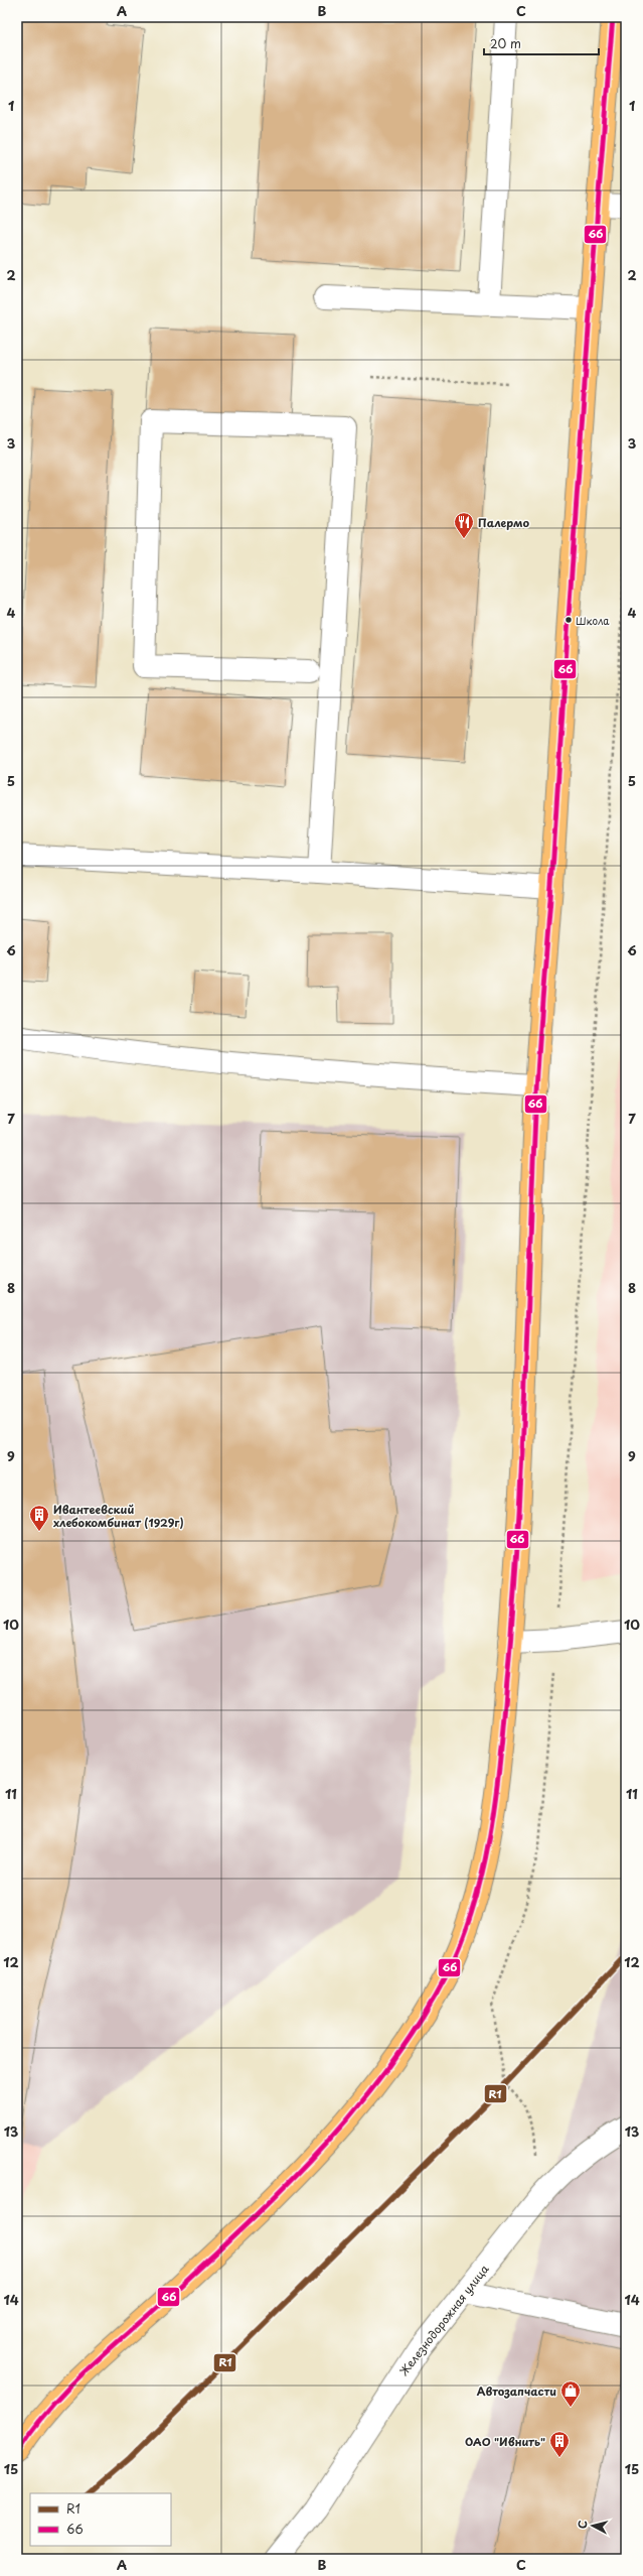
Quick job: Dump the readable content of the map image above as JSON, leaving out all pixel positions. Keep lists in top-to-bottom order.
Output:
{
  "streets": {
    "street": ["Железнодорожная улица"]
  },
  "places": {
    "restaurant": ["Палермо"],
    "other": ["Школа"],
    "building": ["Ивантеевский хлебокомбинат (1929г)", "ОАО \"Ивнить\""],
    "shop": ["Автозапчасти"]
  },
  "lines": ["transit line 66", "transit line R1"],
  "legend": ["R1", "66"],
  "scale_bar": "20 m",
  "north": "left",
  "grid": {
    "columns": ["A", "B", "C"],
    "rows": [
      "1",
      "2",
      "3",
      "4",
      "5",
      "6",
      "7",
      "8",
      "9",
      "10",
      "11",
      "12",
      "13",
      "14",
      "15"
    ]
  }
}
